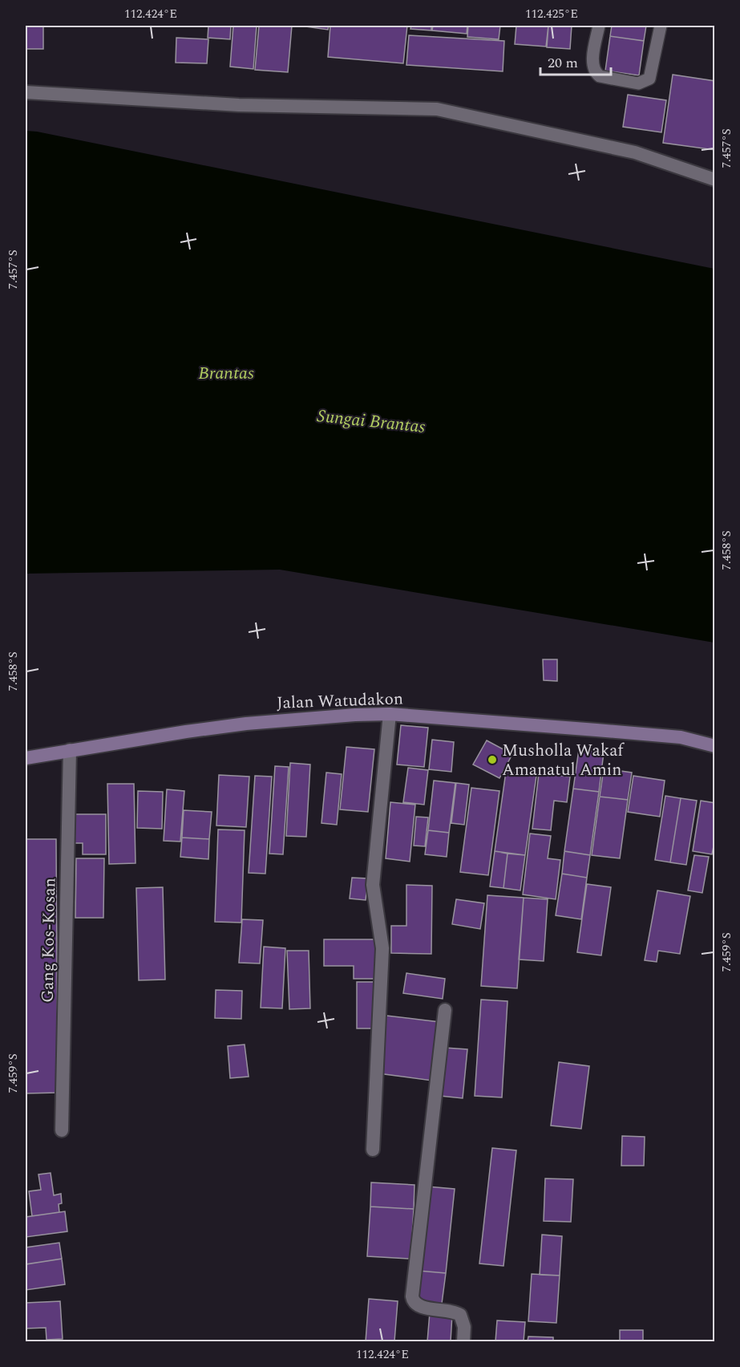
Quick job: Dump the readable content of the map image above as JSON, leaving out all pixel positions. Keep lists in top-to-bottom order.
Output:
{
  "streets": {
    "main road": ["Jalan Watudakon"],
    "street": ["Gang Kos-Kosan"]
  },
  "crossings": [
    ["Jalan Watudakon", "Gang Kos-Kosan"]
  ],
  "water": ["Brantas", "Sungai Brantas"],
  "places": ["Musholla Wakaf Amanatul Amin"],
  "scale_bar": "20 m",
  "coordinates": [
    "112.424°E",
    "112.425°E",
    "7.457°S",
    "7.458°S",
    "7.459°S"
  ]
}
